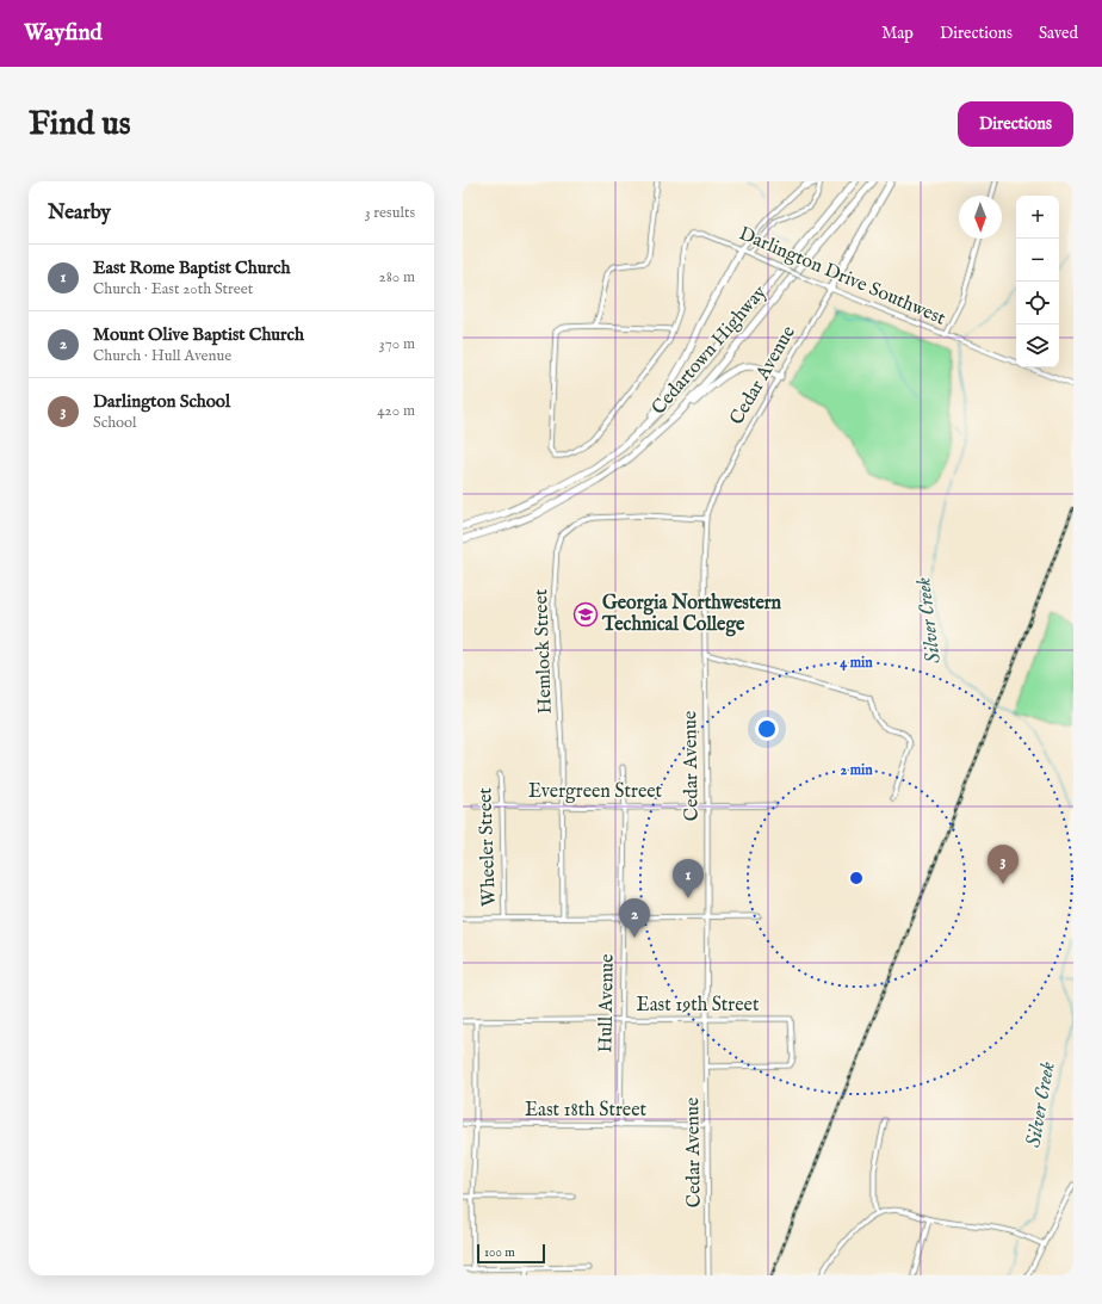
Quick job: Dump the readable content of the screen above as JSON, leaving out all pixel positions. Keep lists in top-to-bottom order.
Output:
{
  "streets": {
    "highway": ["Cedartown Highway"],
    "street": [
      "Darlington Drive Southwest",
      "Cedar Avenue",
      "Hemlock Street",
      "Evergreen Street",
      "Wheeler Street",
      "Hull Avenue",
      "East 19th Street",
      "East 18th Street"
    ]
  },
  "crossings": [
    ["Darlington Drive Southwest", "Cedar Avenue"],
    ["Cedar Avenue", "Hemlock Street"],
    ["Cedar Avenue", "Evergreen Street"],
    ["Cedar Avenue", "East 19th Street"],
    ["Cedar Avenue", "East 18th Street"],
    ["Hemlock Street", "Evergreen Street"],
    ["Evergreen Street", "Wheeler Street"],
    ["Evergreen Street", "Hull Avenue"],
    ["Hull Avenue", "East 19th Street"],
    ["Hull Avenue", "East 18th Street"]
  ],
  "water": ["Silver Creek"],
  "places": {
    "school or university": ["Georgia Northwestern Technical College"]
  },
  "scale_bar": "100 m",
  "north": "bottom",
  "page": {
    "header": "Wayfind",
    "nav": ["Map", "Directions", "Saved"],
    "buttons": "Directions",
    "title": "Find us",
    "heading": ["Nearby", "3 results"],
    "map_buttons": ["+", "−"],
    "list": [
      {
        "mark": "1",
        "name": "East Rome Baptist Church",
        "note": "Church · East 20th Street",
        "value": "280 m"
      },
      {
        "mark": "2",
        "name": "Mount Olive Baptist Church",
        "note": "Church · Hull Avenue",
        "value": "370 m"
      },
      {
        "mark": "3",
        "name": "Darlington School",
        "note": "School",
        "value": "420 m"
      }
    ],
    "pins": ["3", "1", "2"],
    "scale": "100 m"
  },
  "rings": ["4 min", "2 min"]
}
